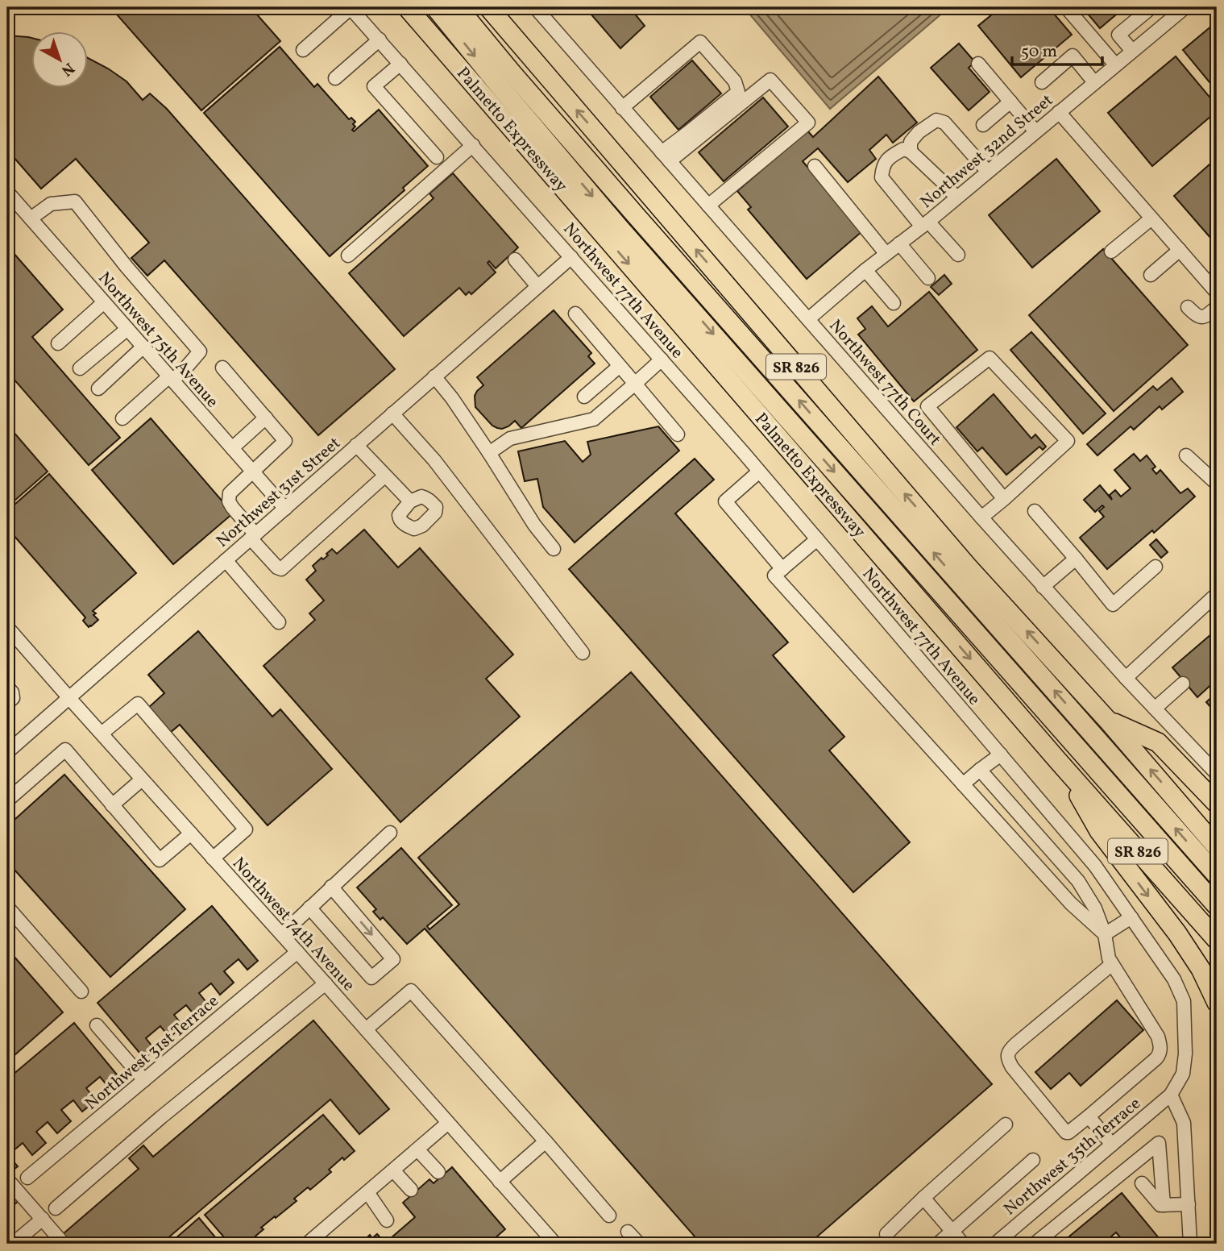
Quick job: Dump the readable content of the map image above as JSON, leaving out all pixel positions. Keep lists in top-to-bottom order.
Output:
{
  "streets": {
    "highway": ["Palmetto Expressway", "SR 826"],
    "street": [
      "Northwest 32nd Street",
      "Northwest 77th Avenue",
      "Northwest 75th Avenue",
      "Northwest 77th Court",
      "Northwest 31st Street",
      "Northwest 74th Avenue",
      "Northwest 31st Terrace",
      "Northwest 35th Terrace"
    ]
  },
  "crossings": [
    ["Northwest 32nd Street", "Northwest 77th Court"],
    ["Northwest 77th Avenue", "Northwest 31st Street"],
    ["Northwest 77th Avenue", "Northwest 35th Terrace"],
    ["Northwest 75th Avenue", "Northwest 31st Street"],
    ["Northwest 31st Street", "Northwest 74th Avenue"],
    ["Northwest 74th Avenue", "Northwest 31st Terrace"]
  ],
  "scale_bar": "50 m",
  "north": "bottom right"
}
